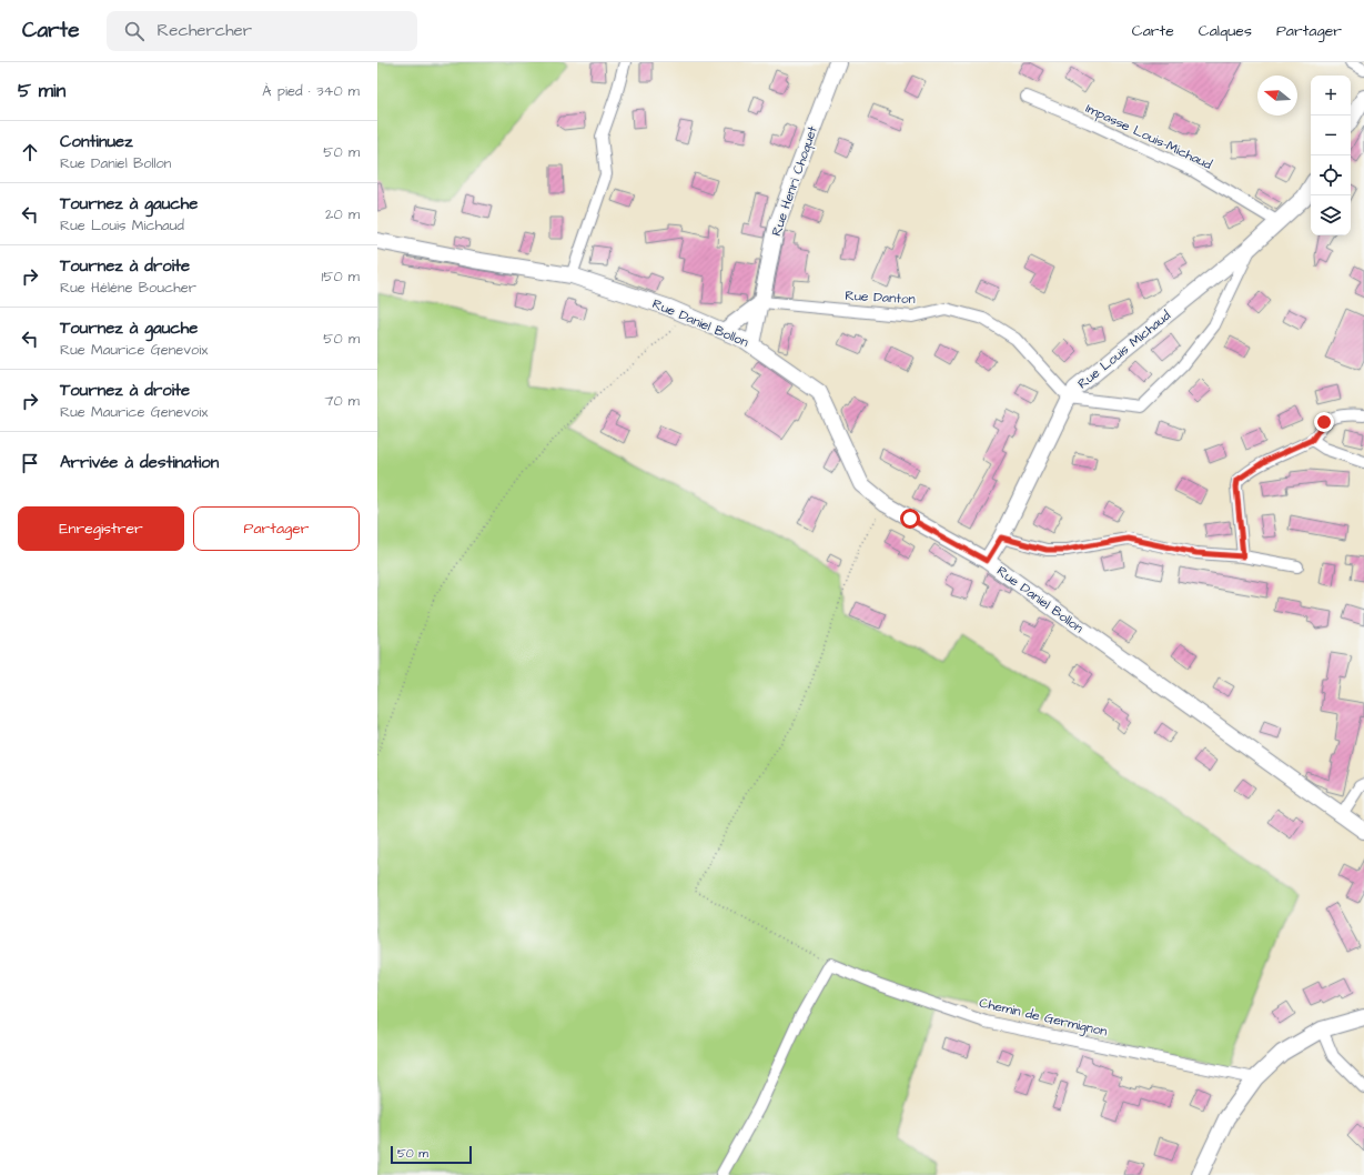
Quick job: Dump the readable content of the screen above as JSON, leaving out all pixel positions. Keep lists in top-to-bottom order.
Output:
{
  "streets": {
    "street": [
      "Impasse Louis-Michaud",
      "Rue Henri Choquet",
      "Rue Danton",
      "Rue Daniel Bollon",
      "Rue Louis Michaud",
      "Chemin de Germignon"
    ]
  },
  "crossings": [
    ["Impasse Louis-Michaud", "Rue Louis Michaud"],
    ["Rue Henri Choquet", "Rue Danton"],
    ["Rue Henri Choquet", "Rue Daniel Bollon"],
    ["Rue Danton", "Rue Louis Michaud"],
    ["Rue Daniel Bollon", "Rue Louis Michaud"]
  ],
  "scale_bar": "50 m",
  "north": "left",
  "page": {
    "header": "Carte",
    "search": "Rechercher",
    "nav": ["Carte", "Calques", "Partager"],
    "heading": ["5 min", "À pied · 340 m"],
    "map_buttons": ["+", "−"],
    "list": [
      ["Continuez", "Rue Daniel Bollon", "50 m"],
      ["Tournez à gauche", "Rue Louis Michaud", "20 m"],
      ["Tournez à droite", "Rue Hélène Boucher", "150 m"],
      ["Tournez à gauche", "Rue Maurice Genevoix", "50 m"],
      ["Tournez à droite", "Rue Maurice Genevoix", "70 m"],
      "Arrivée à destination"
    ],
    "buttons": ["Enregistrer", "Partager"],
    "scale": "50 m"
  }
}
